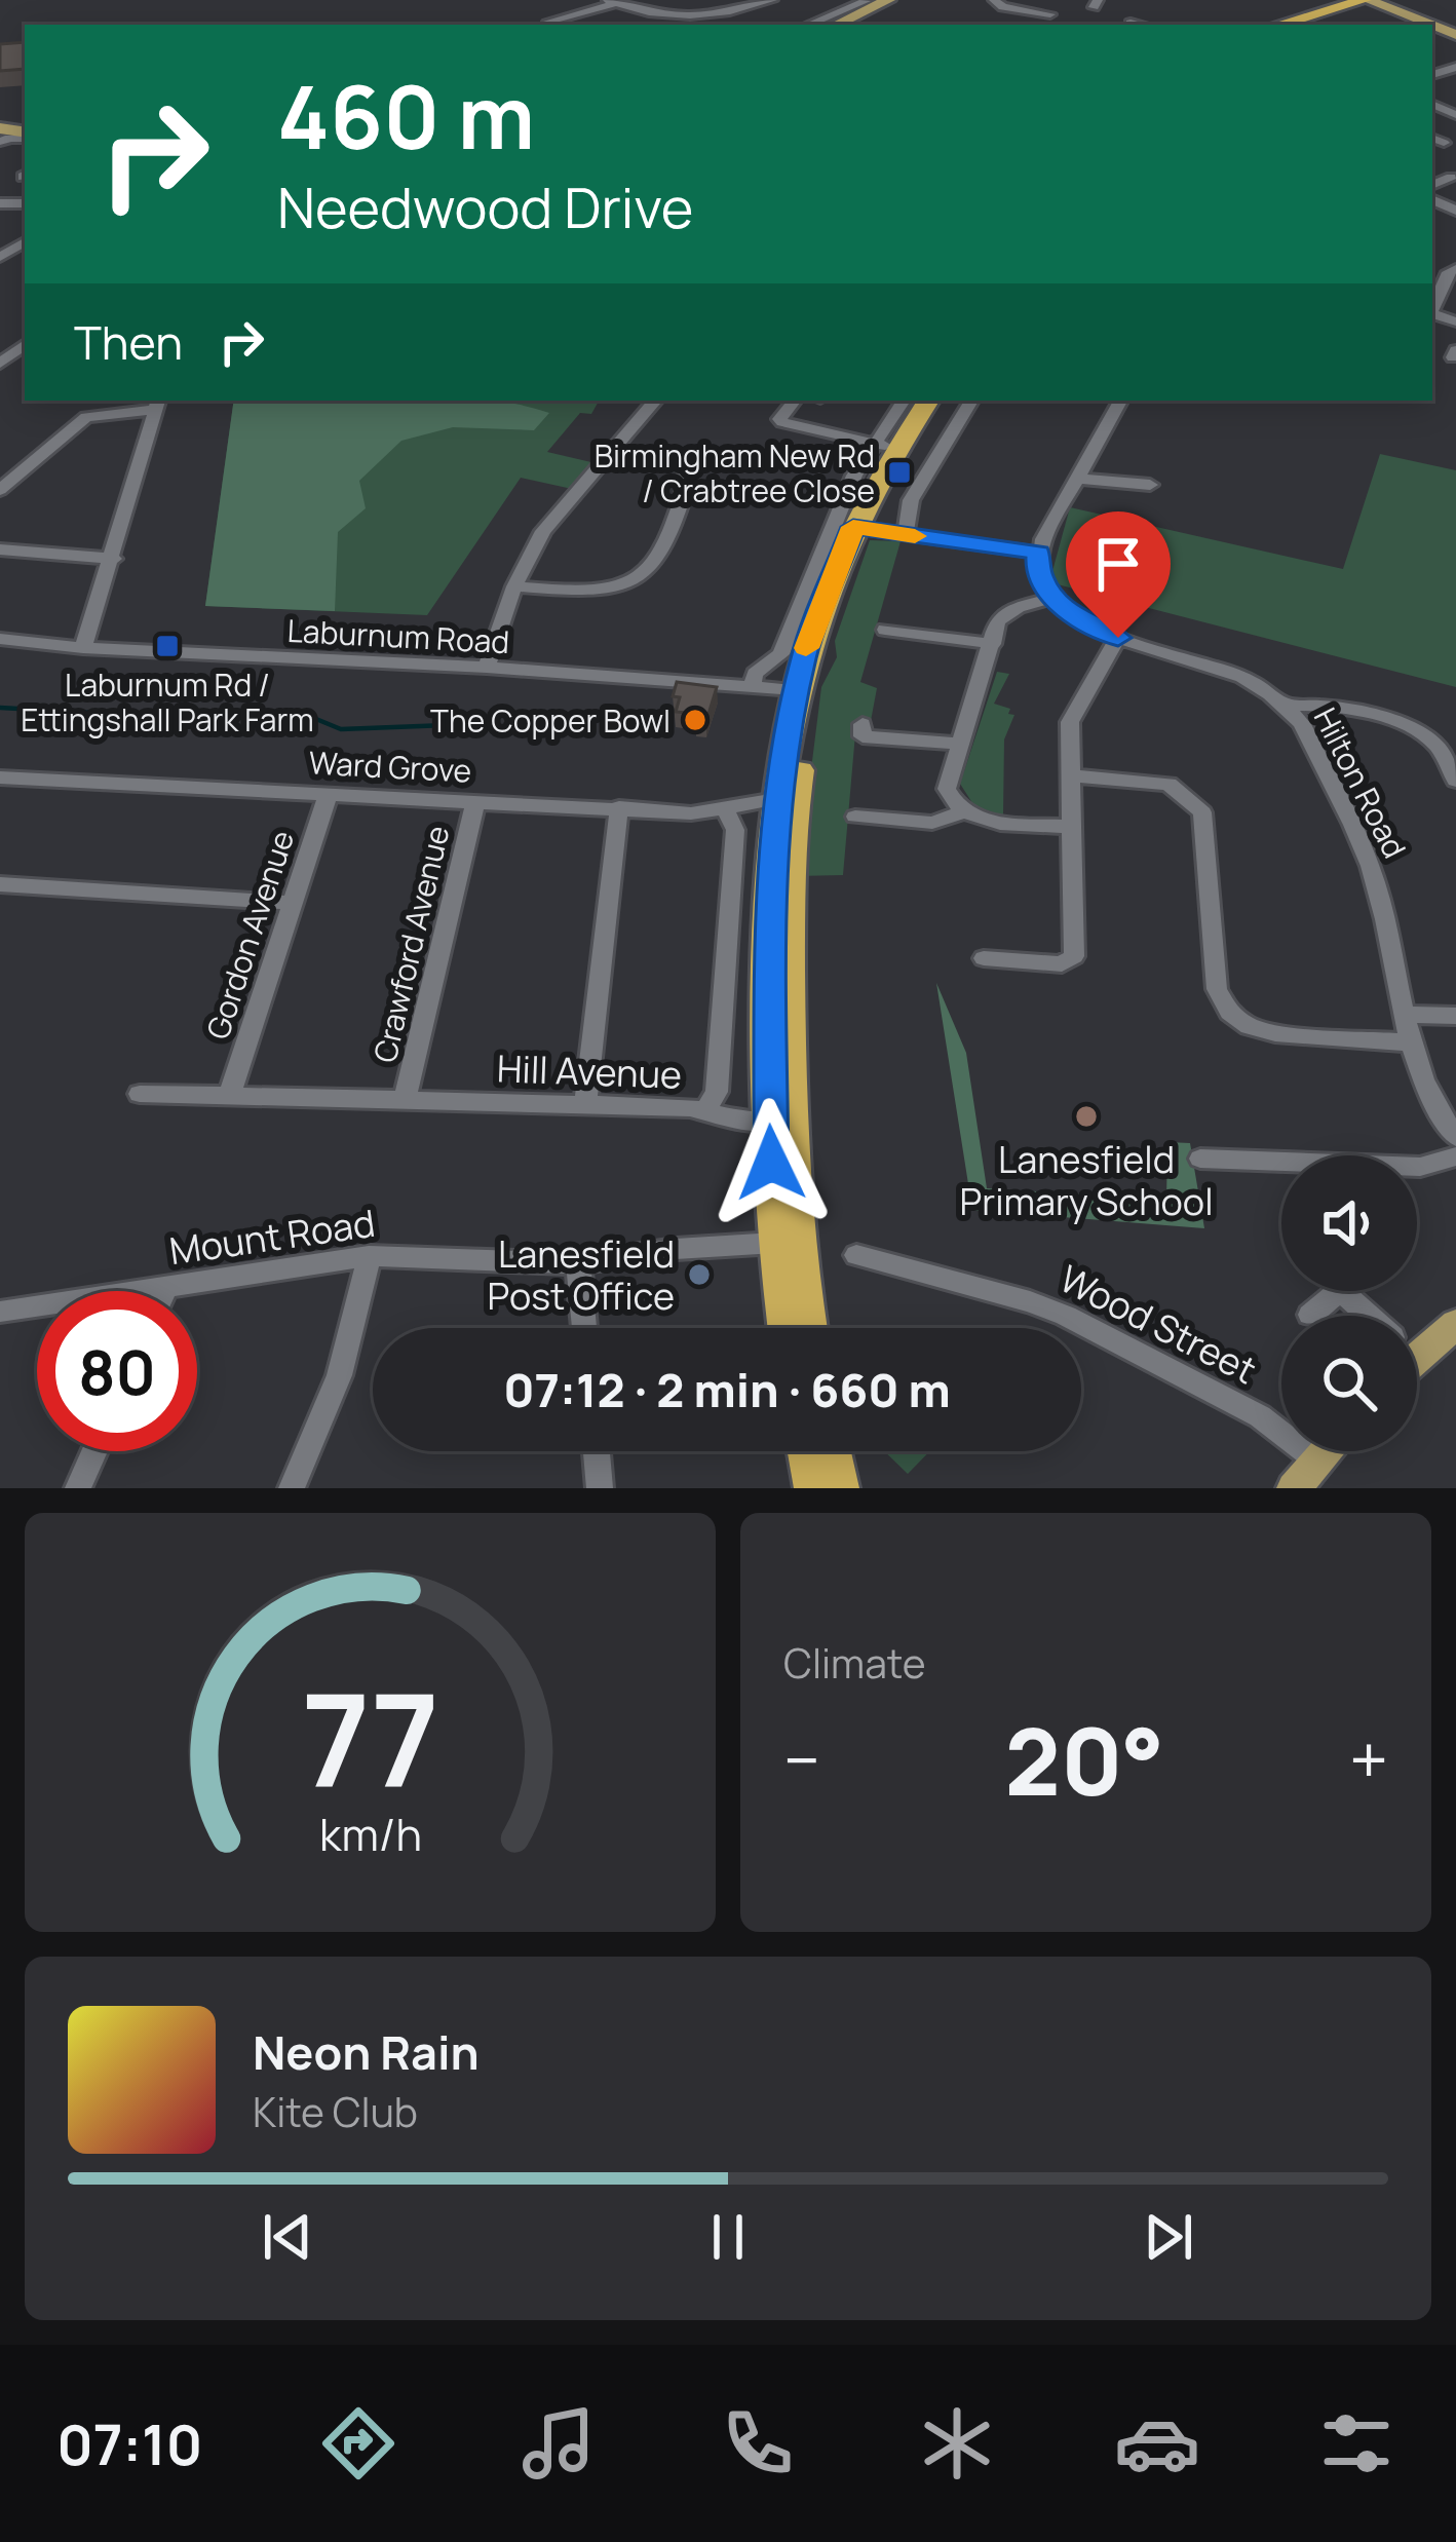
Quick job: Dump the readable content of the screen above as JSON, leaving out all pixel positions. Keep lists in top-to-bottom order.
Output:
{
  "streets": {
    "street": [
      "Laburnum Road",
      "Ward Grove",
      "Hilton Road",
      "Gordon Avenue",
      "Crawford Avenue",
      "Hill Avenue",
      "Mount Road",
      "Wood Street"
    ]
  },
  "crossings": [
    ["Ward Grove", "Gordon Avenue"],
    ["Ward Grove", "Crawford Avenue"],
    ["Gordon Avenue", "Hill Avenue"],
    ["Crawford Avenue", "Hill Avenue"]
  ],
  "places": {
    "transit": ["Birmingham New Rd / Crabtree Close", "Laburnum Rd / Ettingshall Park Farm"],
    "other": ["The Copper Bowl", "Lanesfield Primary School", "Lanesfield Post Office"]
  },
  "page": {
    "turn": ["460 m", "Needwood Drive"],
    "then": "Then",
    "limit": "80",
    "trip": "07:12 · 2 min · 660 m",
    "tile": "Climate",
    "heat": ["−", "20°", "+"],
    "song": ["Neon Rain", "Kite Club"],
    "tabs": "07:10",
    "gauge": ["77", "km/h"]
  }
}
